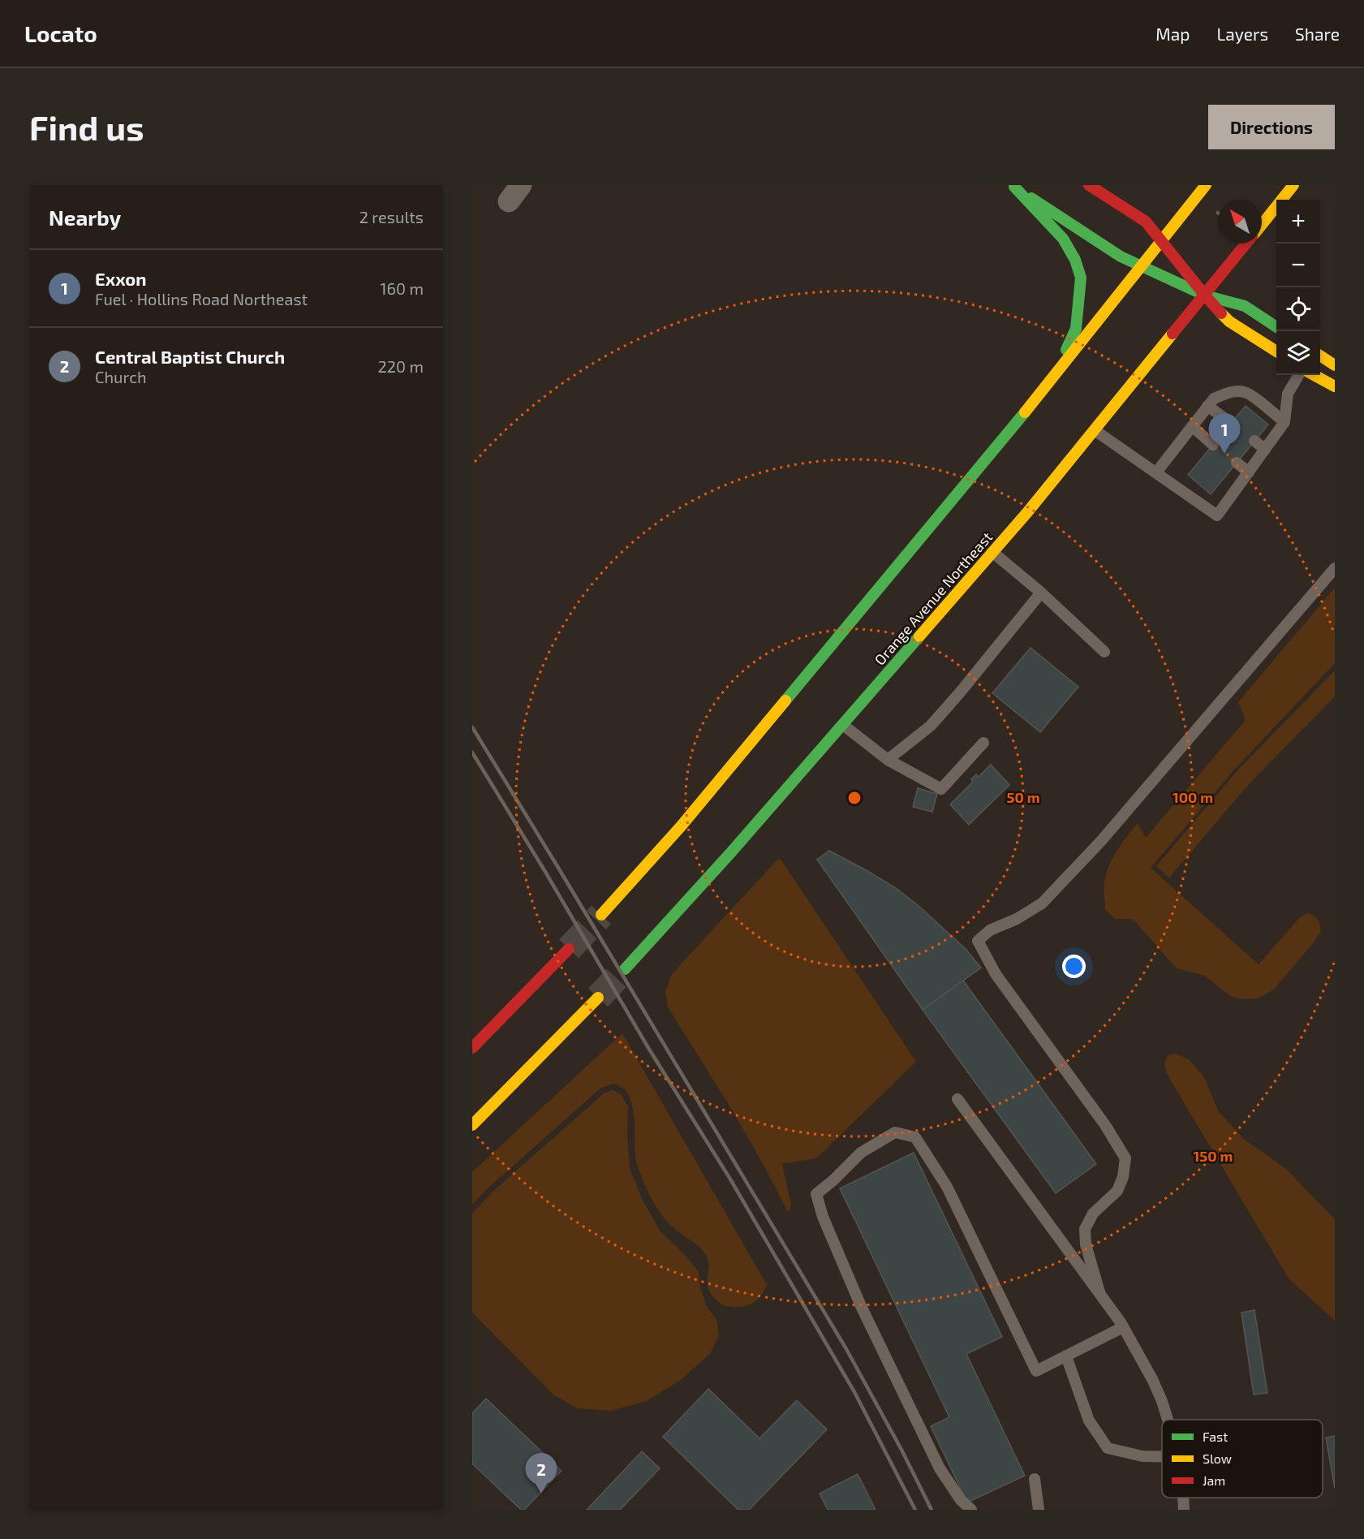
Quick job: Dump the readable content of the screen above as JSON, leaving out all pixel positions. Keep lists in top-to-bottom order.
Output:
{
  "streets": {
    "main road": ["Orange Avenue Northeast"]
  },
  "legend": ["Fast", "Slow", "Jam"],
  "north": "top left",
  "page": {
    "header": "Locato",
    "nav": ["Map", "Layers", "Share"],
    "buttons": "Directions",
    "title": "Find us",
    "heading": ["Nearby", "2 results"],
    "map_buttons": ["+", "−"],
    "list": [
      {
        "mark": "1",
        "name": "Exxon",
        "note": "Fuel · Hollins Road Northeast",
        "value": "160 m"
      },
      {
        "mark": "2",
        "name": "Central Baptist Church",
        "note": "Church",
        "value": "220 m"
      }
    ],
    "pins": ["1", "2"]
  },
  "rings": ["50 m", "100 m", "150 m"]
}
